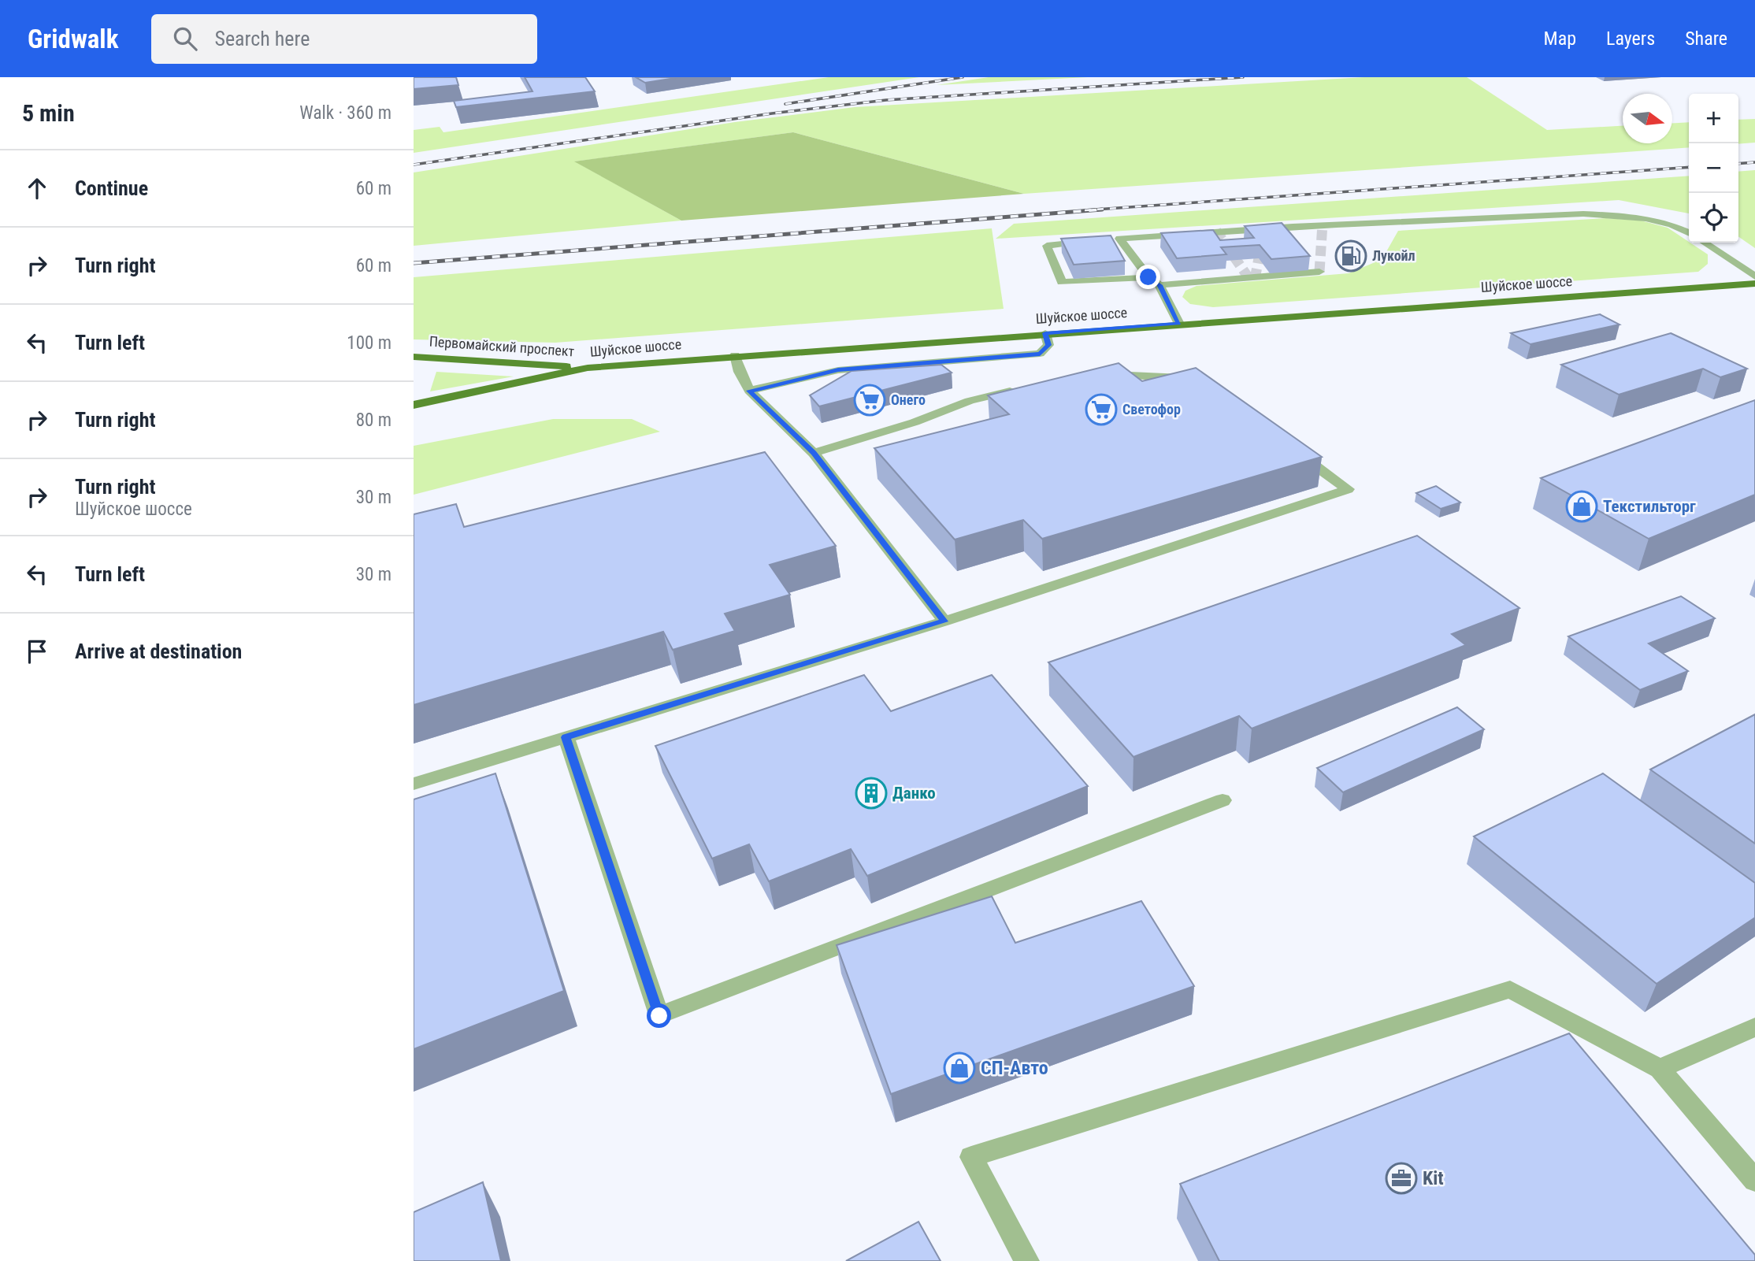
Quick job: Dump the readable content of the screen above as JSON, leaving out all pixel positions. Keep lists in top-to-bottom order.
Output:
{
  "streets": {
    "main road": ["Шуйское шоссе", "Первомайский проспект"]
  },
  "crossings": [
    ["Шуйское шоссе", "Первомайский проспект"]
  ],
  "places": {
    "fuel station": ["Лукойл"],
    "supermarket": ["Онего", "Светофор"],
    "shop": ["Текстильторг", "СП-Авто"],
    "building": ["Данко"],
    "office": ["Kit"]
  },
  "north": "right",
  "page": {
    "header": "Gridwalk",
    "search": "Search here",
    "nav": ["Map", "Layers", "Share"],
    "heading": ["5 min", "Walk · 360 m"],
    "map_buttons": ["+", "−"],
    "list": [
      ["Continue", "60 m"],
      ["Turn right", "60 m"],
      ["Turn left", "100 m"],
      ["Turn right", "80 m"],
      ["Turn right", "Шуйское шоссе", "30 m"],
      ["Turn left", "30 m"],
      "Arrive at destination"
    ]
  }
}
